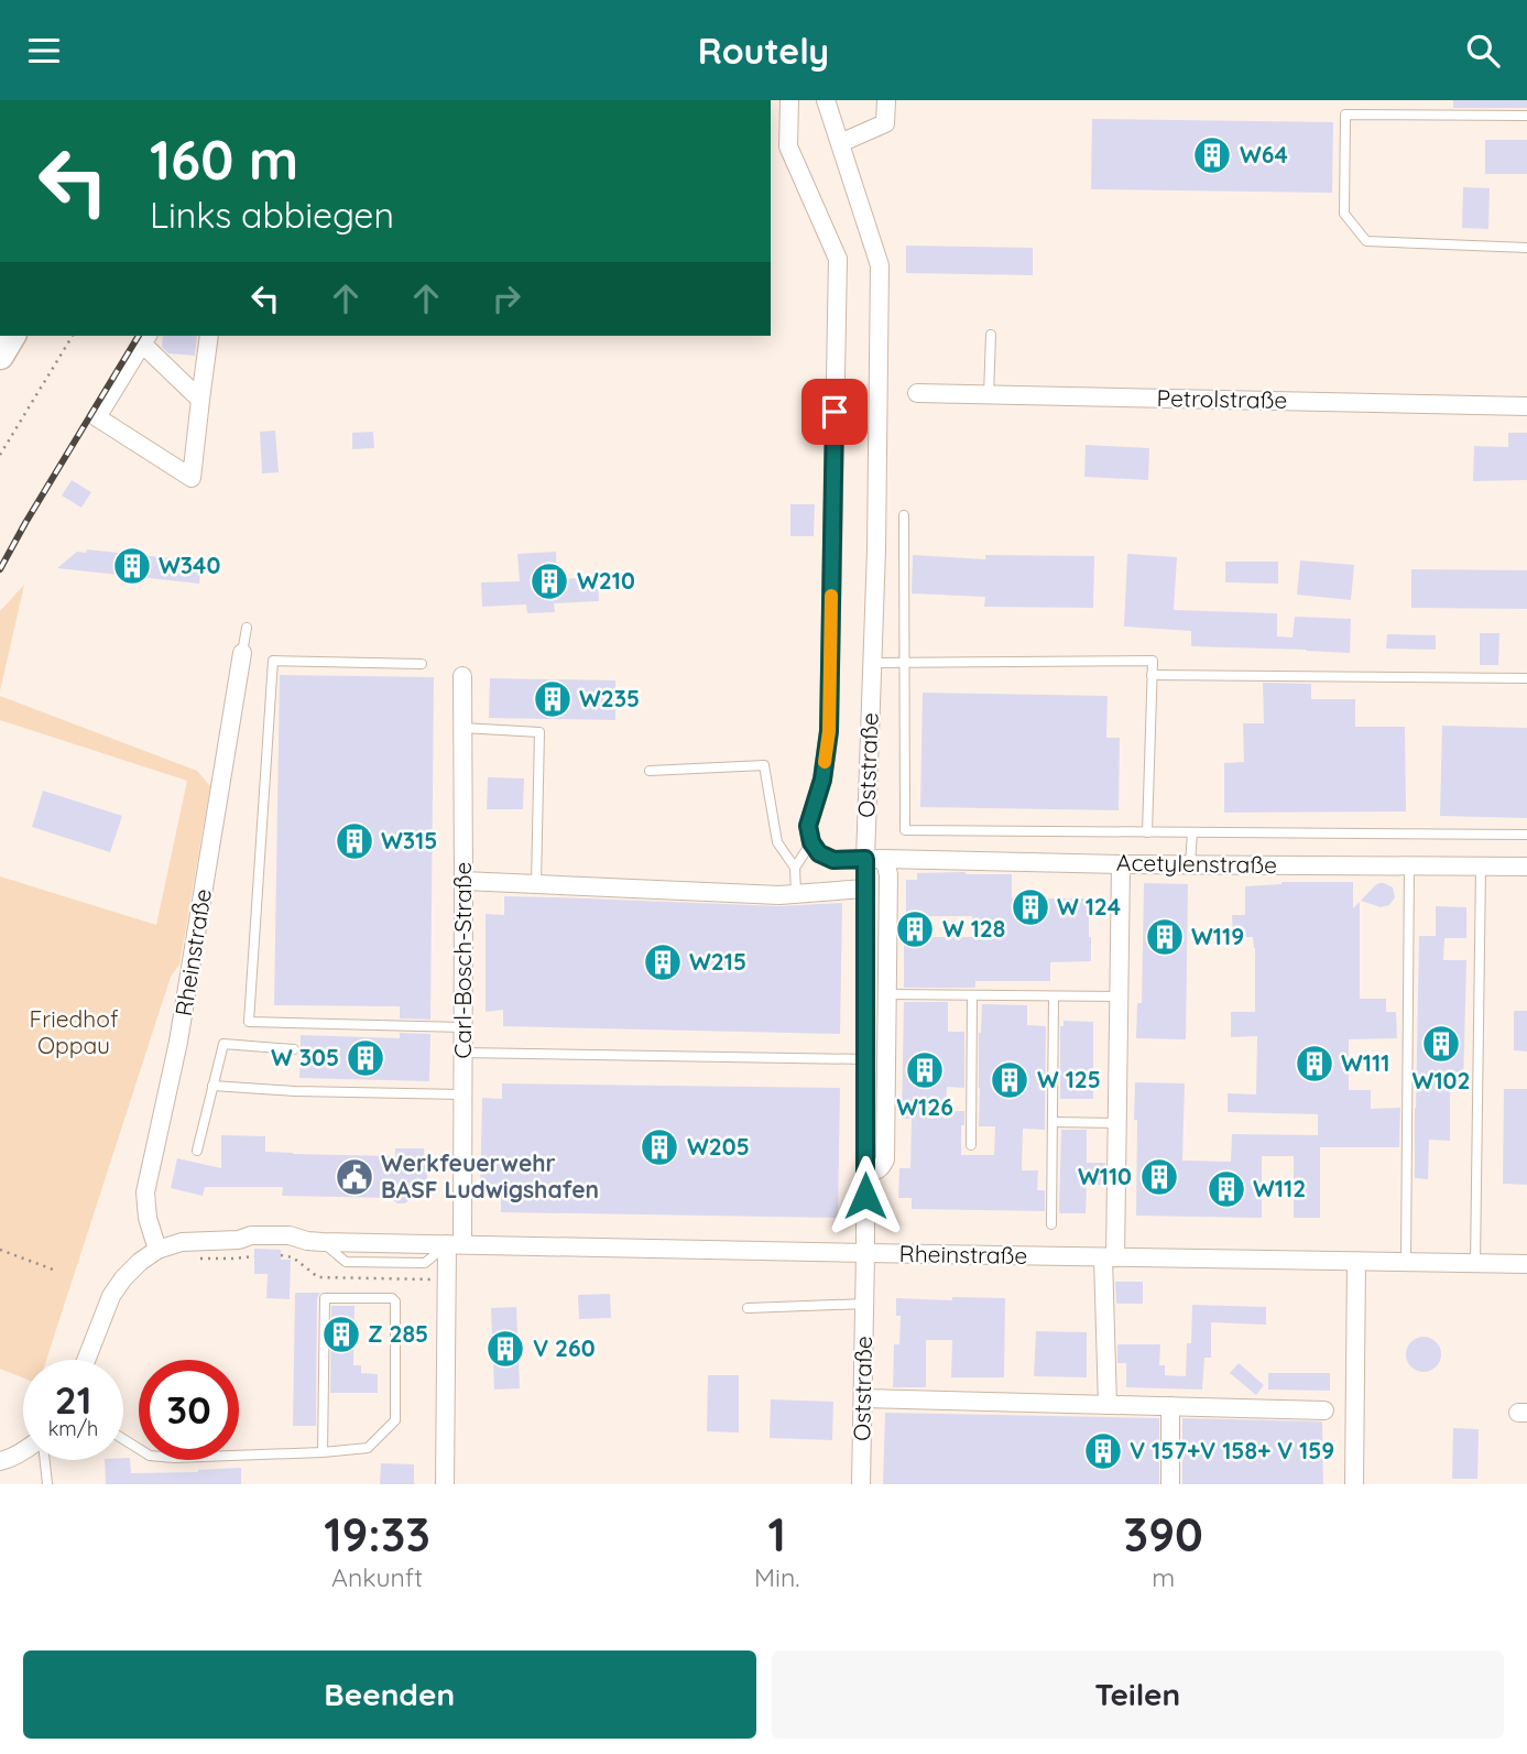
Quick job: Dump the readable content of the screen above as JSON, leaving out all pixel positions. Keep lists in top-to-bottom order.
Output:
{
  "streets": {
    "street": [
      "Petrolstraße",
      "Oststraße",
      "Acetylenstraße",
      "Rheinstraße",
      "Carl-Bosch-Straße"
    ]
  },
  "crossings": [
    ["Oststraße", "Acetylenstraße"],
    ["Oststraße", "Rheinstraße"],
    ["Rheinstraße", "Carl-Bosch-Straße"]
  ],
  "parks": ["Friedhof Oppau"],
  "places": {
    "building": [
      "W64",
      "W340",
      "W210",
      "W235",
      "W315",
      "W 124",
      "W 128",
      "W119",
      "W215",
      "W102",
      "W 305",
      "W111",
      "W126",
      "W 125",
      "W205",
      "W110",
      "W112",
      "Z 285",
      "V 260",
      "V 157+V 158+ V 159"
    ],
    "public building": ["Werkfeuerwehr BASF Ludwigshafen"]
  },
  "page": {
    "header": "Routely",
    "turn": ["160 m", "Links abbiegen"],
    "speed": "21 km/h",
    "limit": "30",
    "eta": [
      "19:33",
      "Ankunft",
      "1",
      "Min.",
      "390",
      "m"
    ],
    "buttons": ["Beenden", "Teilen"]
  }
}
